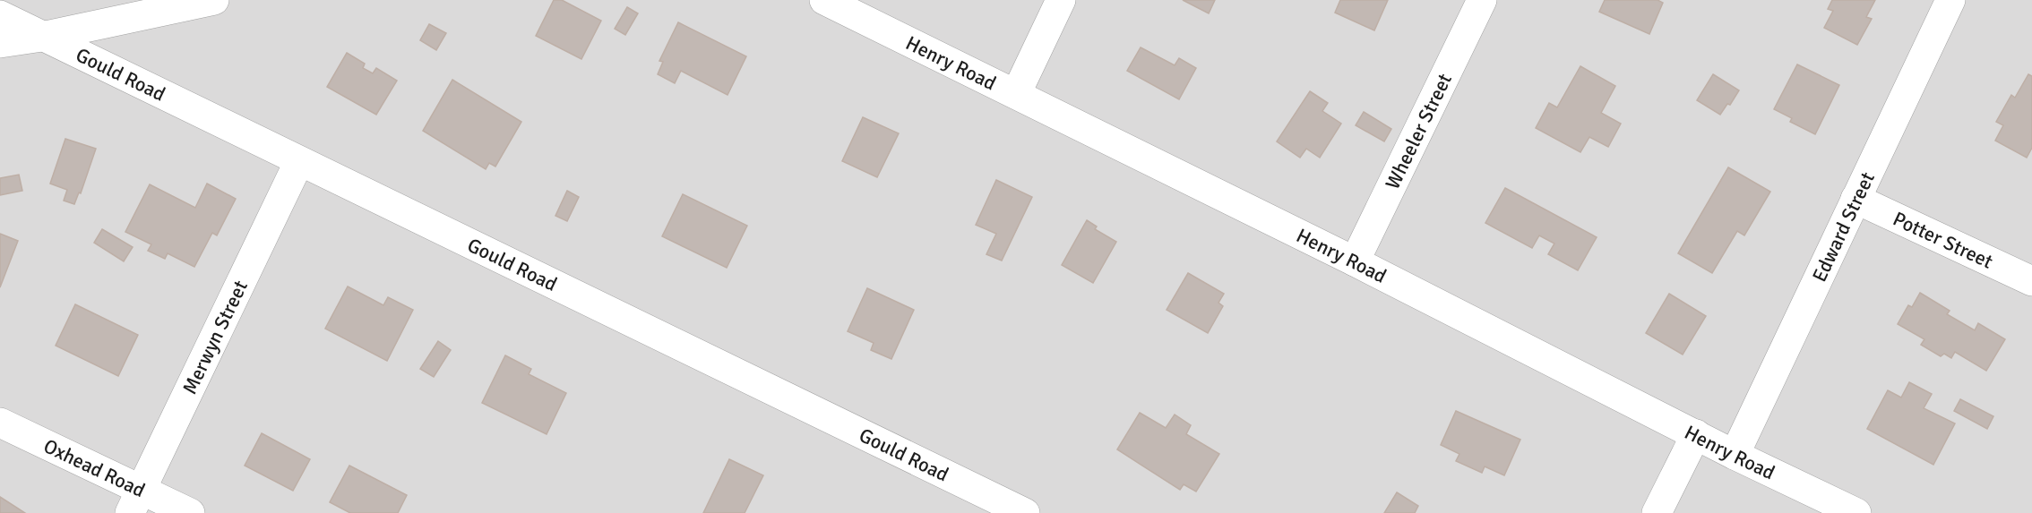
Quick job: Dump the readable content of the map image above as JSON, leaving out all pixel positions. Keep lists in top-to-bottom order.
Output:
{
  "streets": {
    "street": [
      "Henry Road",
      "Gould Road",
      "Wheeler Street",
      "Edward Street",
      "Potter Street",
      "Merwyn Street",
      "Oxhead Road"
    ]
  },
  "crossings": [
    ["Henry Road", "Wheeler Street"],
    ["Henry Road", "Edward Street"],
    ["Gould Road", "Merwyn Street"],
    ["Edward Street", "Potter Street"],
    ["Merwyn Street", "Oxhead Road"]
  ]
}
